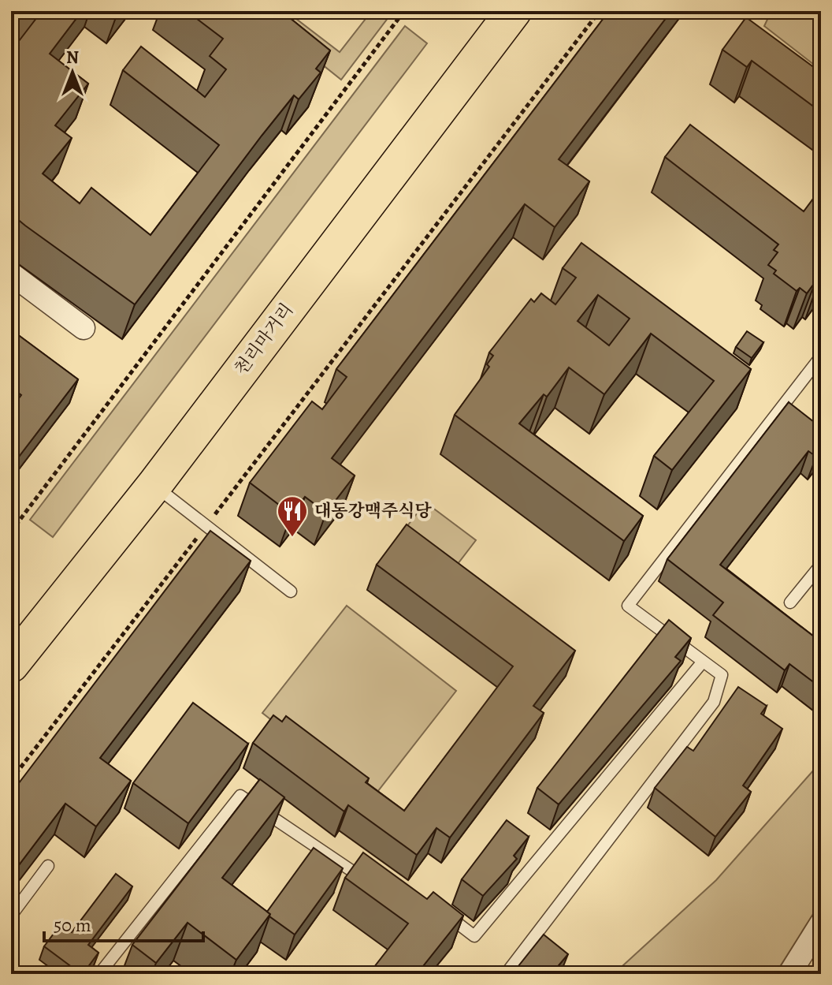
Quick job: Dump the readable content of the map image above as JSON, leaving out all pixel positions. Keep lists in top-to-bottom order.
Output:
{
  "streets": {
    "main road": ["천리마거리"]
  },
  "places": {
    "restaurant": ["대동강맥주식당"]
  },
  "scale_bar": "50 m",
  "north": "top"
}
